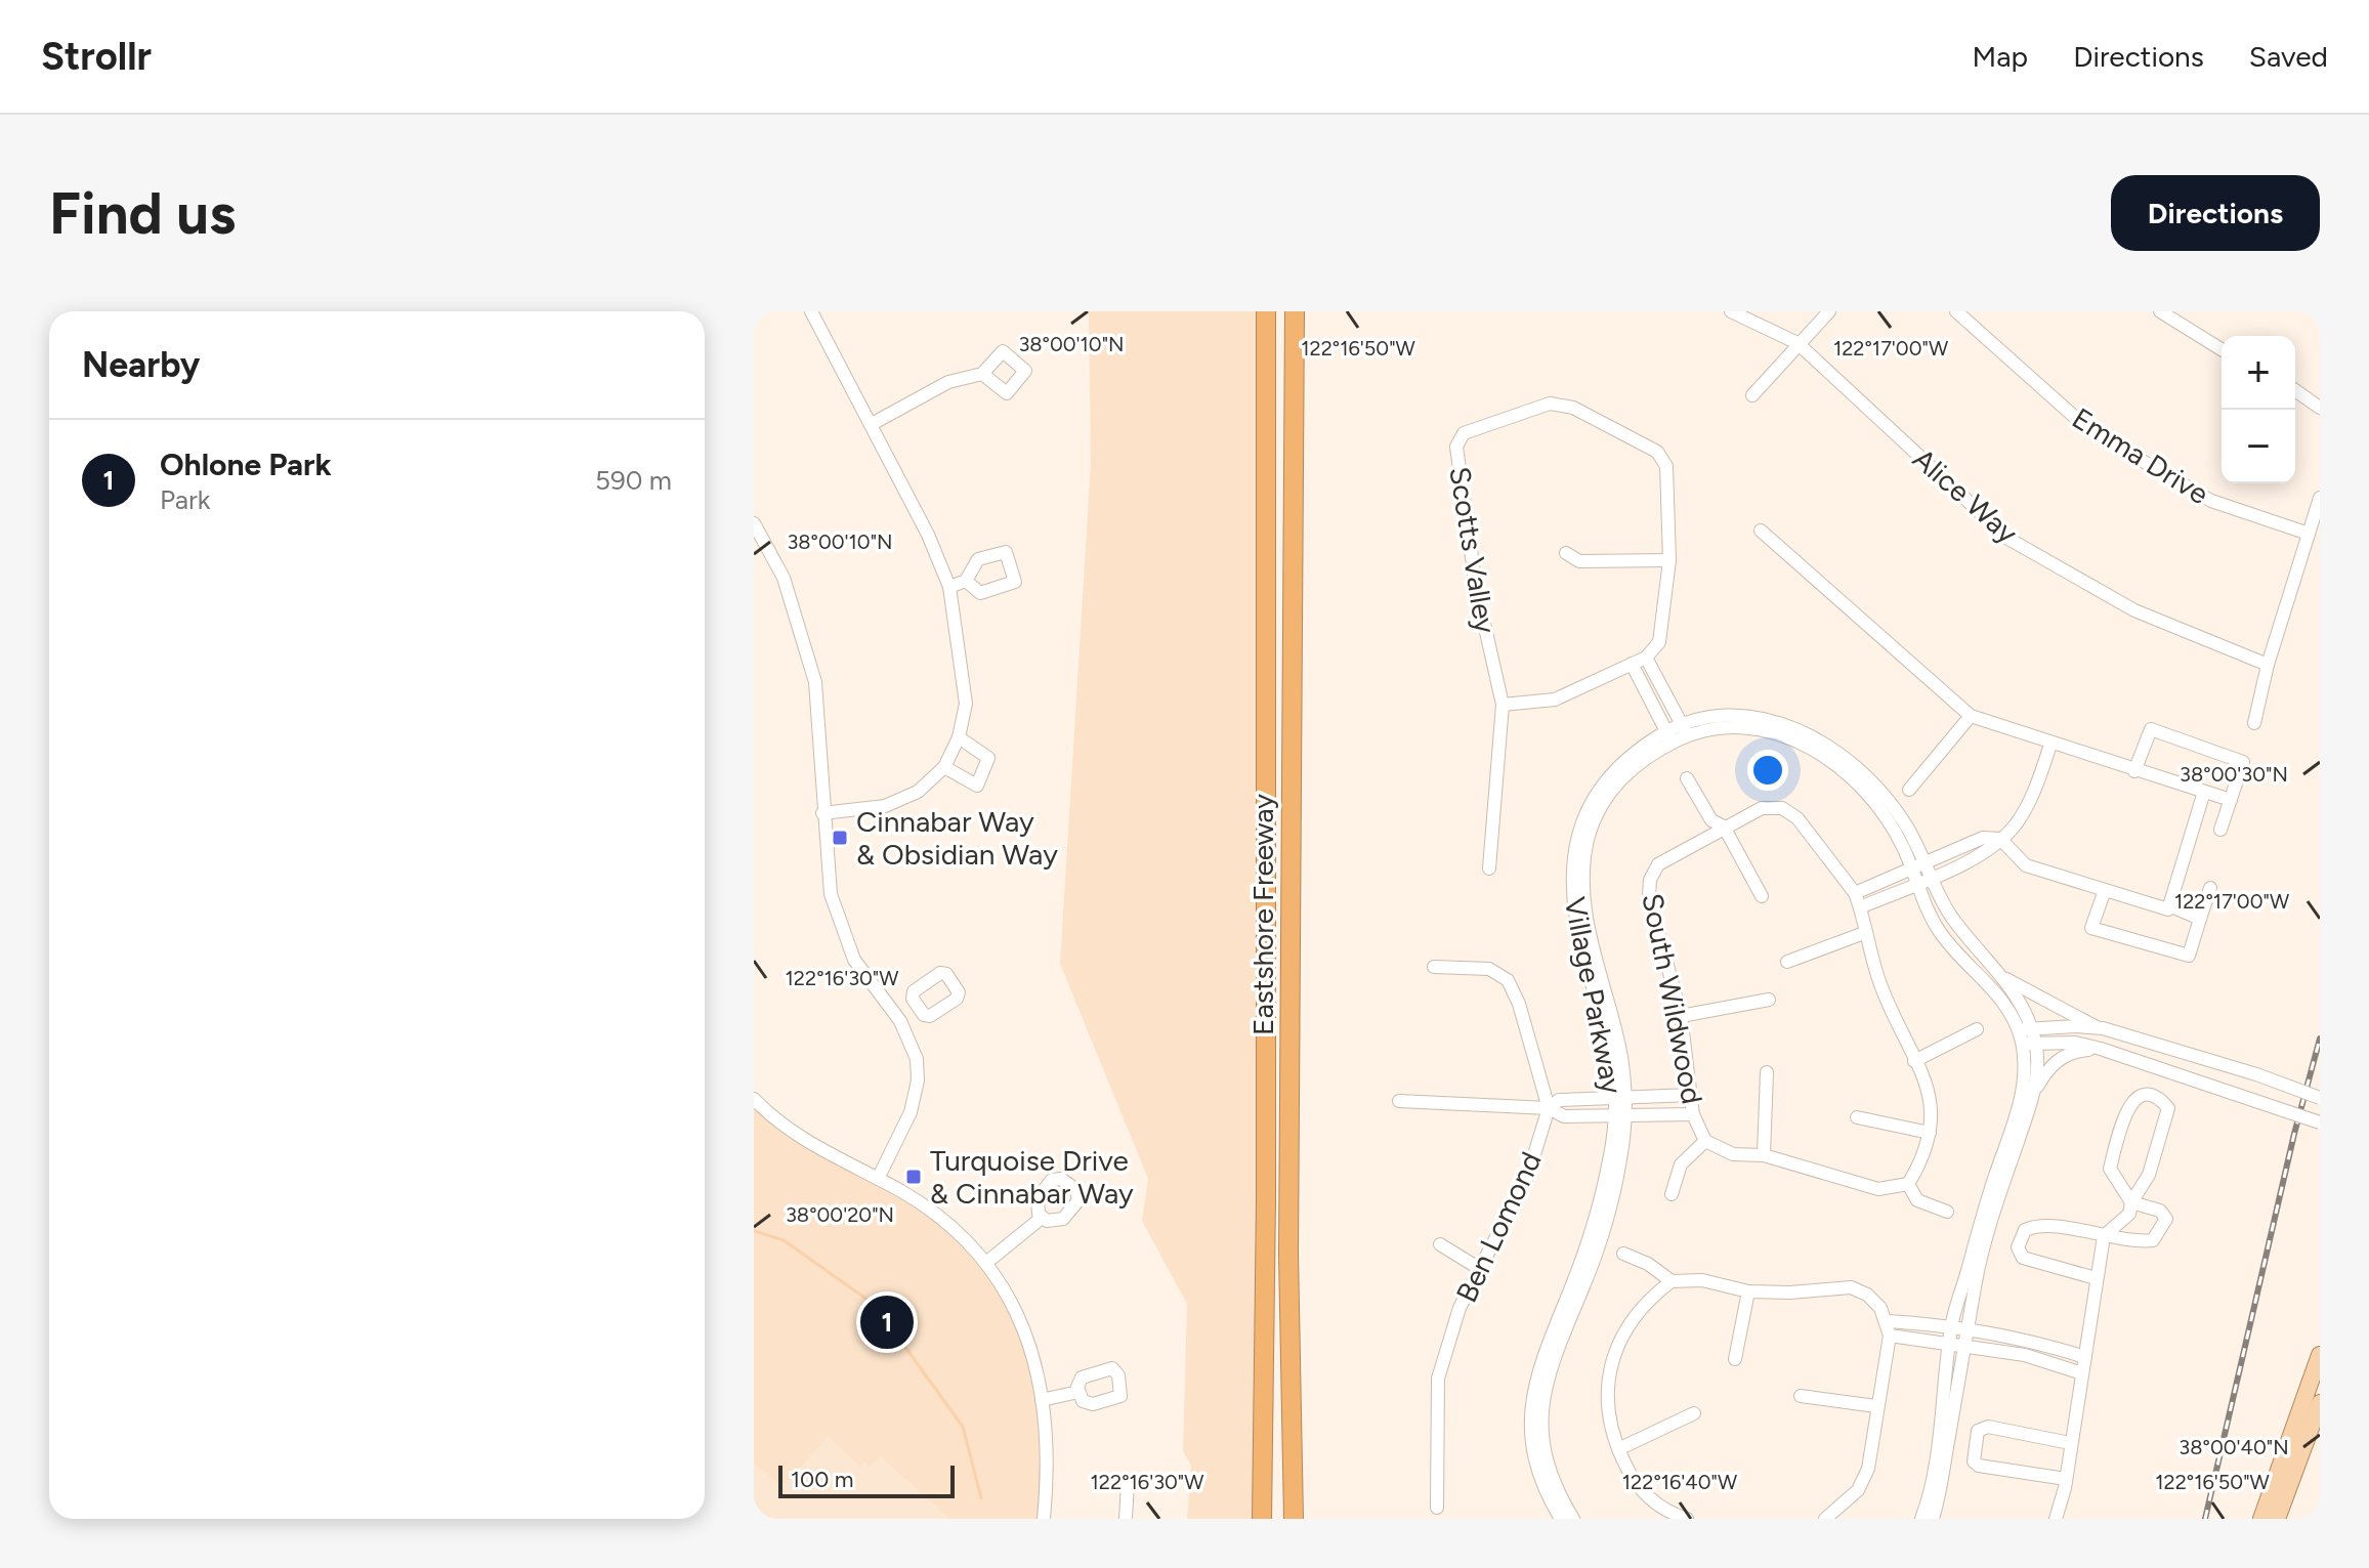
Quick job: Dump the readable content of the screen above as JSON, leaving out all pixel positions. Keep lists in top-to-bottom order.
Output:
{
  "streets": {
    "highway": ["Eastshore Freeway"],
    "street": [
      "Emma Drive",
      "Alice Way",
      "Scotts Valley",
      "Village Parkway",
      "South Wildwood",
      "Ben Lomond"
    ]
  },
  "places": {
    "transit": ["Cinnabar Way & Obsidian Way", "Turquoise Drive & Cinnabar Way"]
  },
  "scale_bar": "100 m",
  "page": {
    "header": "Strollr",
    "nav": ["Map", "Directions", "Saved"],
    "buttons": "Directions",
    "title": "Find us",
    "heading": "Nearby",
    "map_buttons": ["+", "−"],
    "list": [
      {
        "mark": "1",
        "name": "Ohlone Park",
        "note": "Park",
        "value": "590 m"
      }
    ],
    "pins": "1",
    "scale": "100 m"
  },
  "coordinates": [
    "38°00'10\"N",
    "122°16'50\"W",
    "122°17'00\"W",
    "38°00'30\"N",
    "122°16'30\"W",
    "38°00'20\"N",
    "38°00'40\"N",
    "122°16'40\"W"
  ]
}
